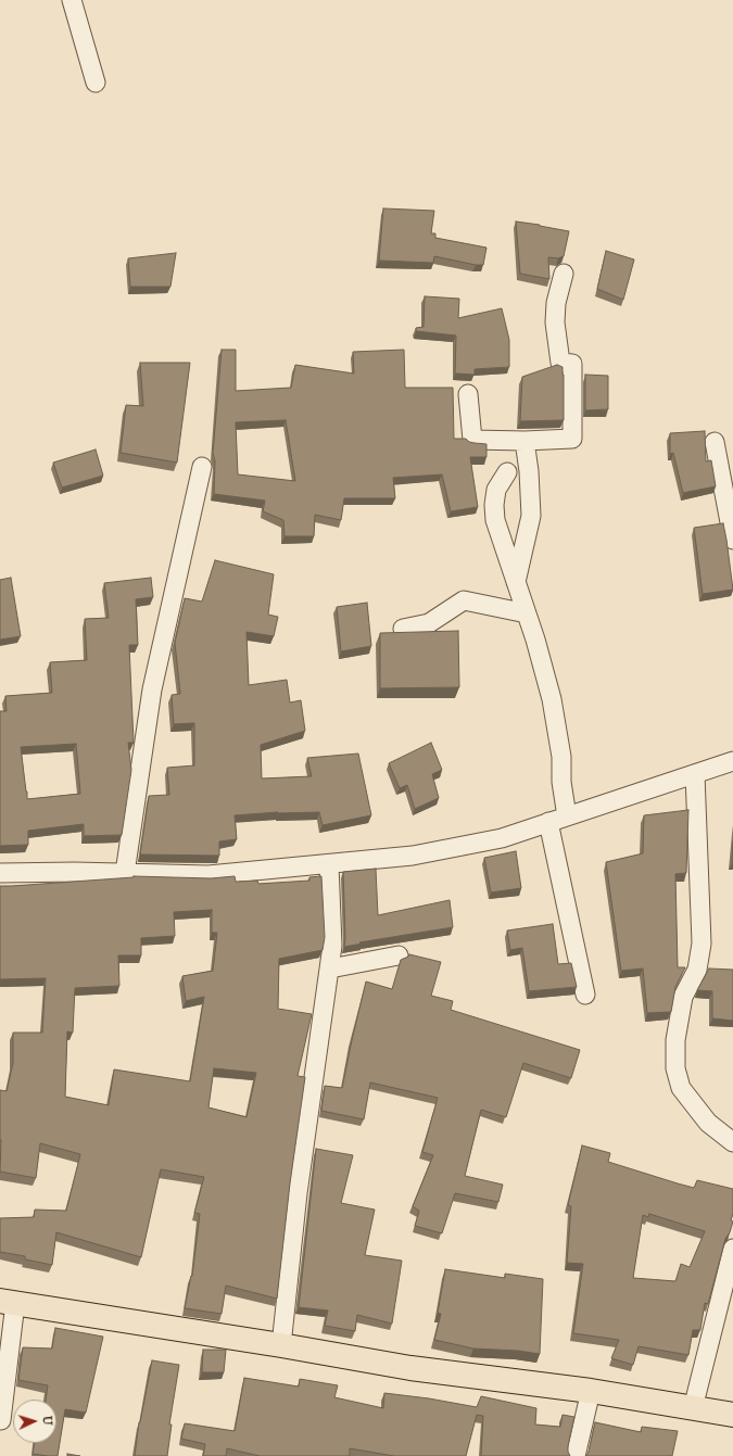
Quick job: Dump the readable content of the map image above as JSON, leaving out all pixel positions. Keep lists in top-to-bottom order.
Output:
{
  "north": "right"
}
